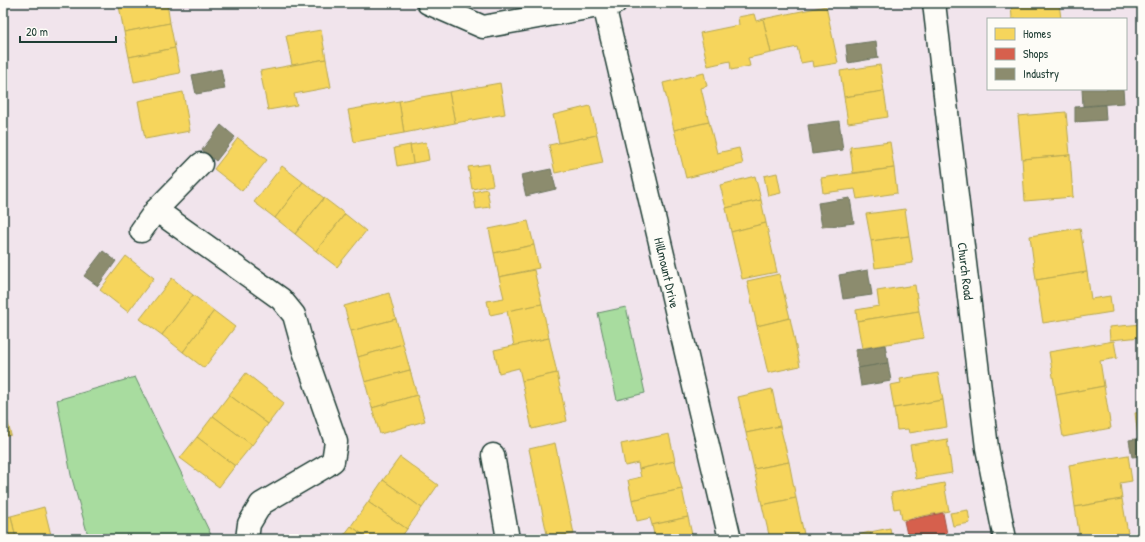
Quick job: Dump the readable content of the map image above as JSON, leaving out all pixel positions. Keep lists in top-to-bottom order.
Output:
{
  "streets": {
    "street": ["Hillmount Drive", "Church Road"]
  },
  "legend": ["Homes", "Shops", "Industry"],
  "scale_bar": "20 m"
}
